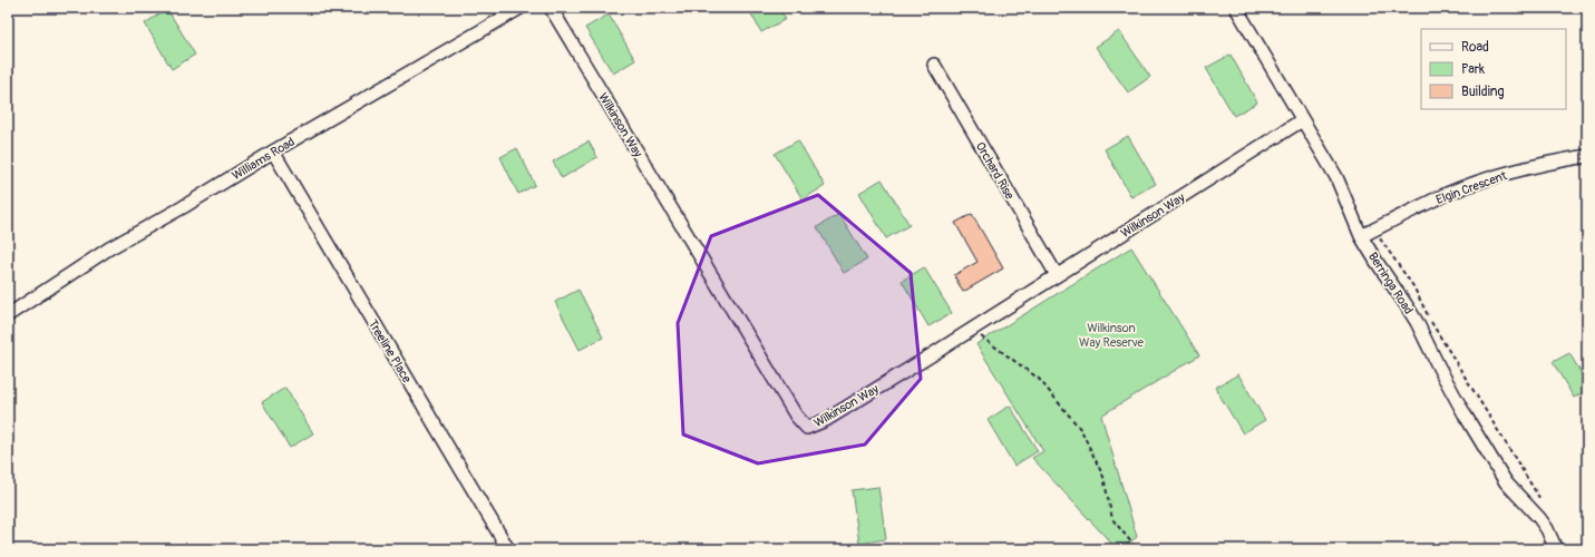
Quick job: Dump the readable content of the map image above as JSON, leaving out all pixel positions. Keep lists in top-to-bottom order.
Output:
{
  "streets": {
    "street": [
      "Wilkinson Way",
      "Williams Road",
      "Orchard Rise",
      "Elgin Crescent",
      "Berringa Road",
      "Treeline Place"
    ]
  },
  "crossings": [
    ["Wilkinson Way", "Orchard Rise"],
    ["Wilkinson Way", "Berringa Road"],
    ["Williams Road", "Treeline Place"],
    ["Elgin Crescent", "Berringa Road"]
  ],
  "parks": ["Wilkinson Way Reserve"],
  "legend": ["Road", "Park", "Building"]
}
